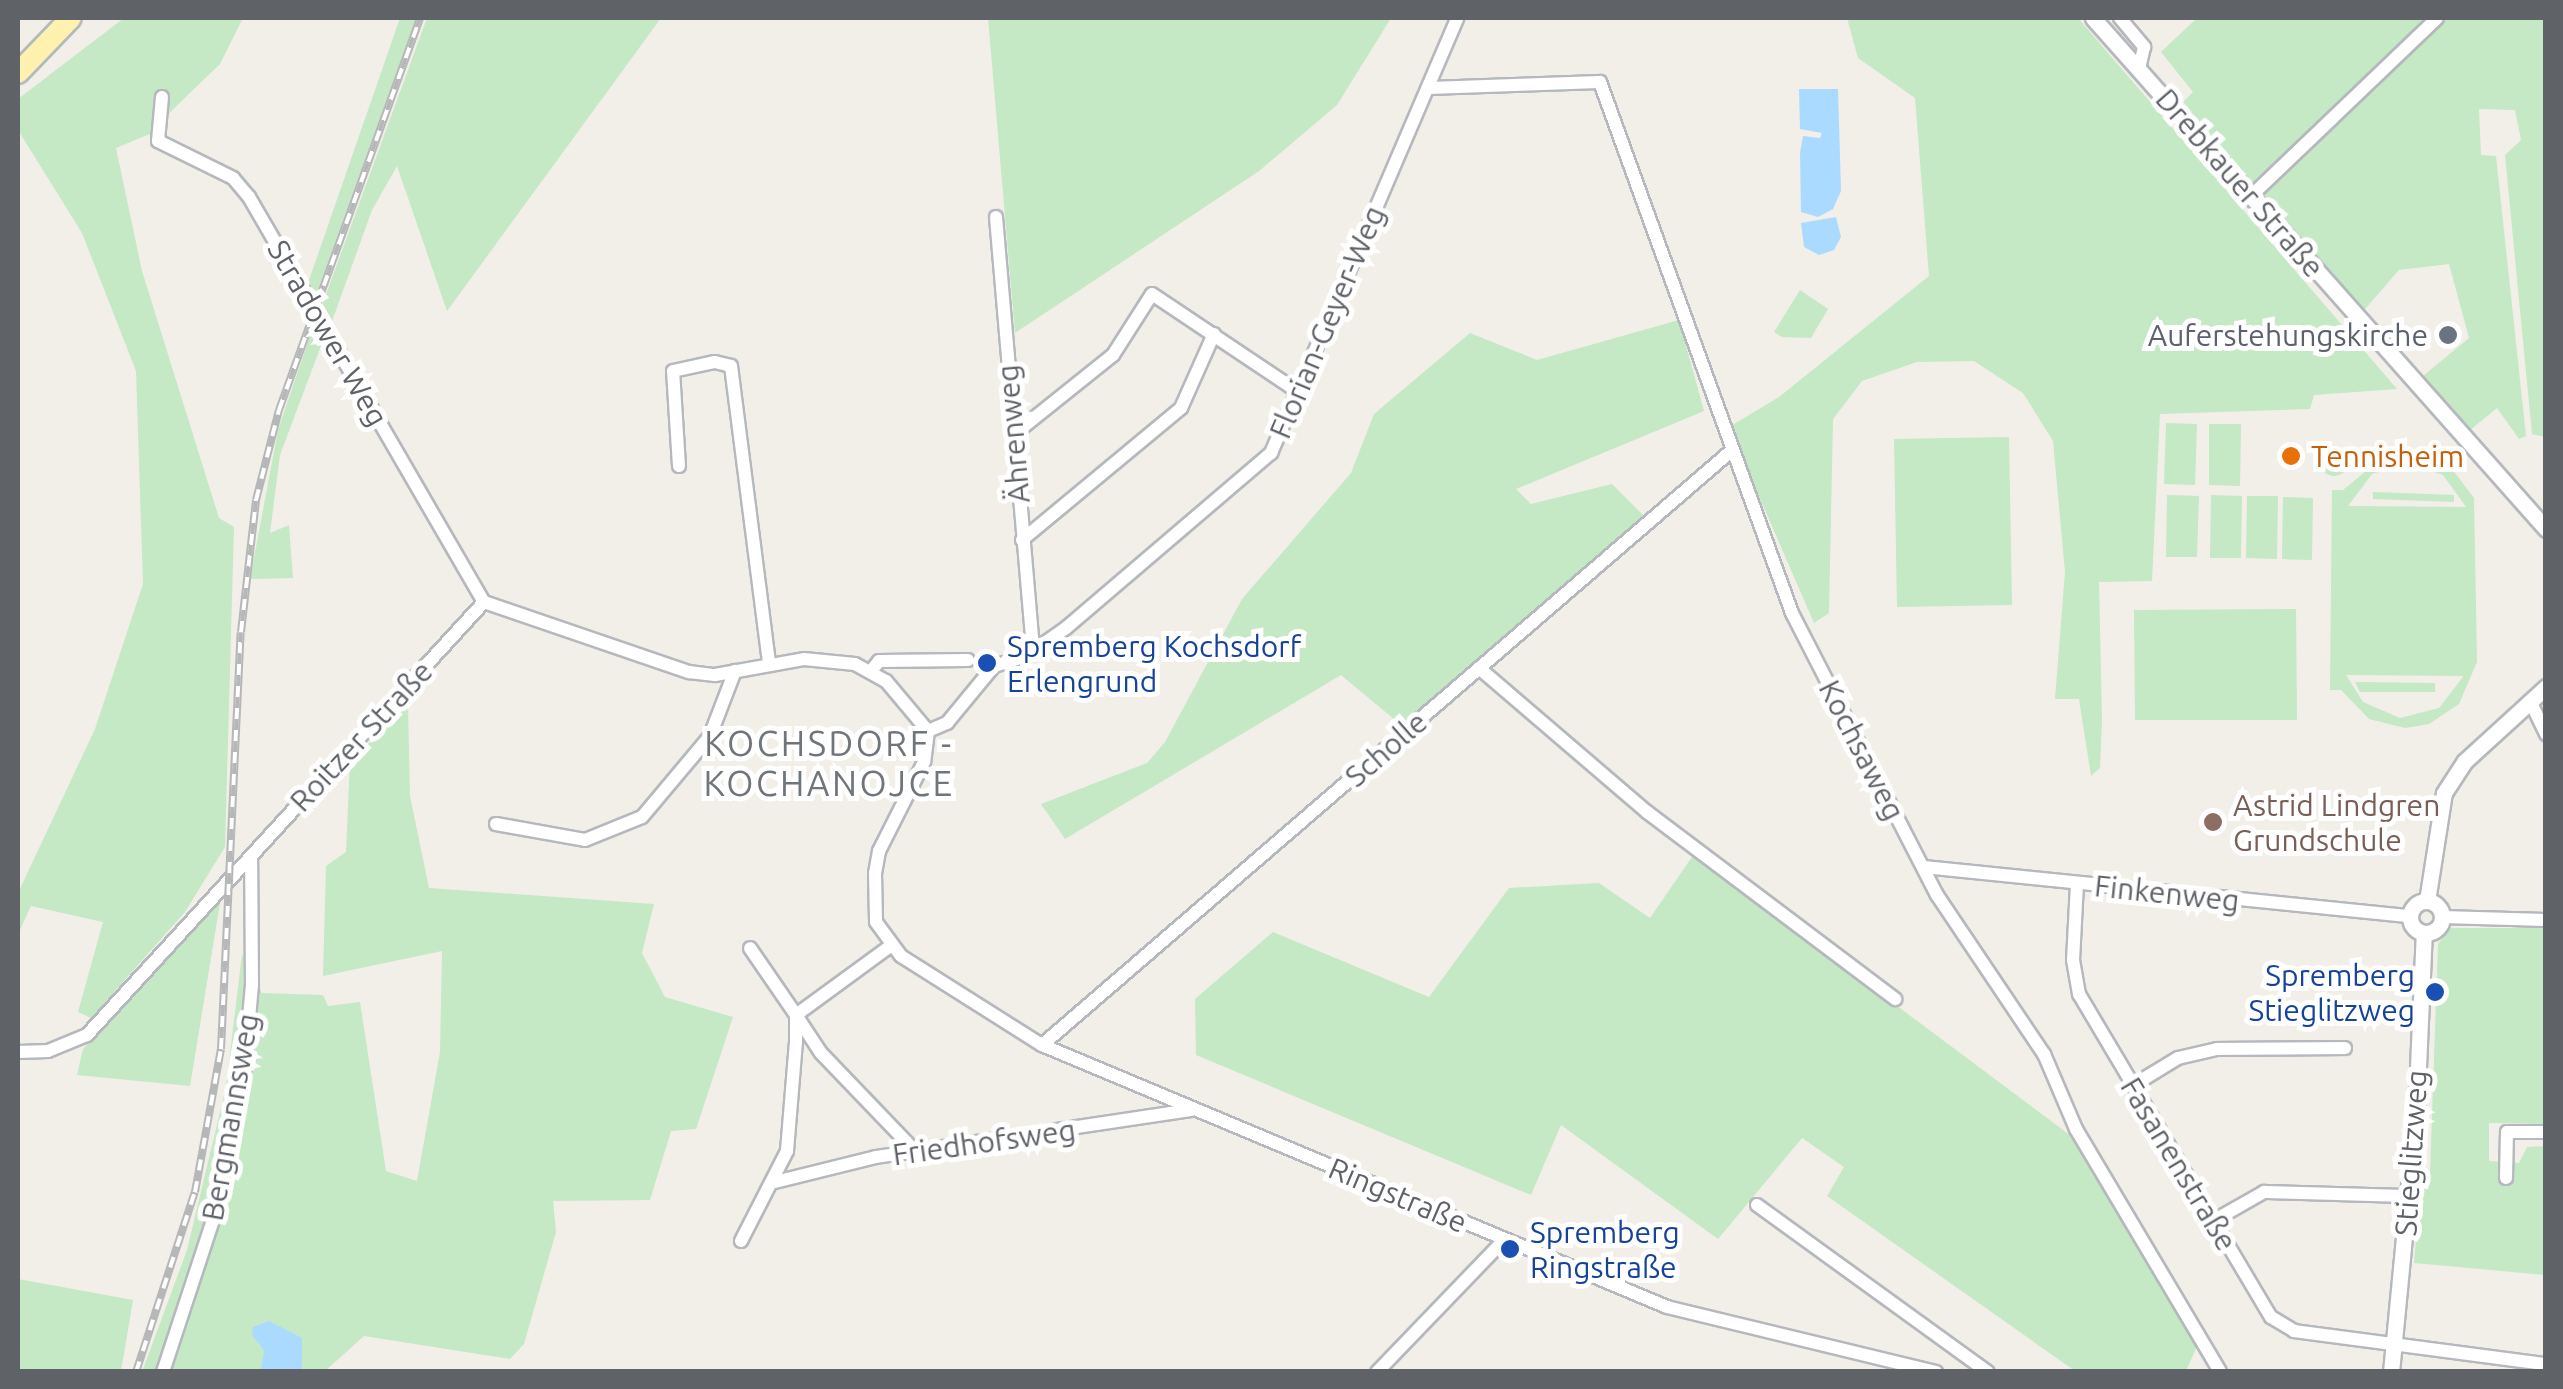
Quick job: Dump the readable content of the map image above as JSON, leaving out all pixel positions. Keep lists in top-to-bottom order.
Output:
{
  "streets": {
    "street": [
      "Drebkauer Straße",
      "Florian-Geyer-Weg",
      "Stradower Weg",
      "Ährenweg",
      "Roitzer Straße",
      "Scholle",
      "Kochsaweg",
      "Finkenweg",
      "Bergmannsweg",
      "Friedhofsweg",
      "Stieglitzweg",
      "Fasanenstraße",
      "Ringstraße"
    ]
  },
  "crossings": [
    ["Florian-Geyer-Weg", "Ährenweg"],
    ["Florian-Geyer-Weg", "Kochsaweg"],
    ["Stradower Weg", "Roitzer Straße"],
    ["Roitzer Straße", "Bergmannsweg"],
    ["Scholle", "Kochsaweg"],
    ["Scholle", "Ringstraße"],
    ["Kochsaweg", "Finkenweg"],
    ["Finkenweg", "Fasanenstraße"],
    ["Friedhofsweg", "Ringstraße"],
    ["Stieglitzweg", "Fasanenstraße"]
  ],
  "districts": ["KOCHSDORF - KOCHANOJCE"],
  "places": [
    "Auferstehungskirche",
    "Tennisheim",
    "Spremberg Kochsdorf Erlengrund",
    "Astrid Lindgren Grundschule",
    "Spremberg Stieglitzweg",
    "Spremberg Ringstraße"
  ]
}
